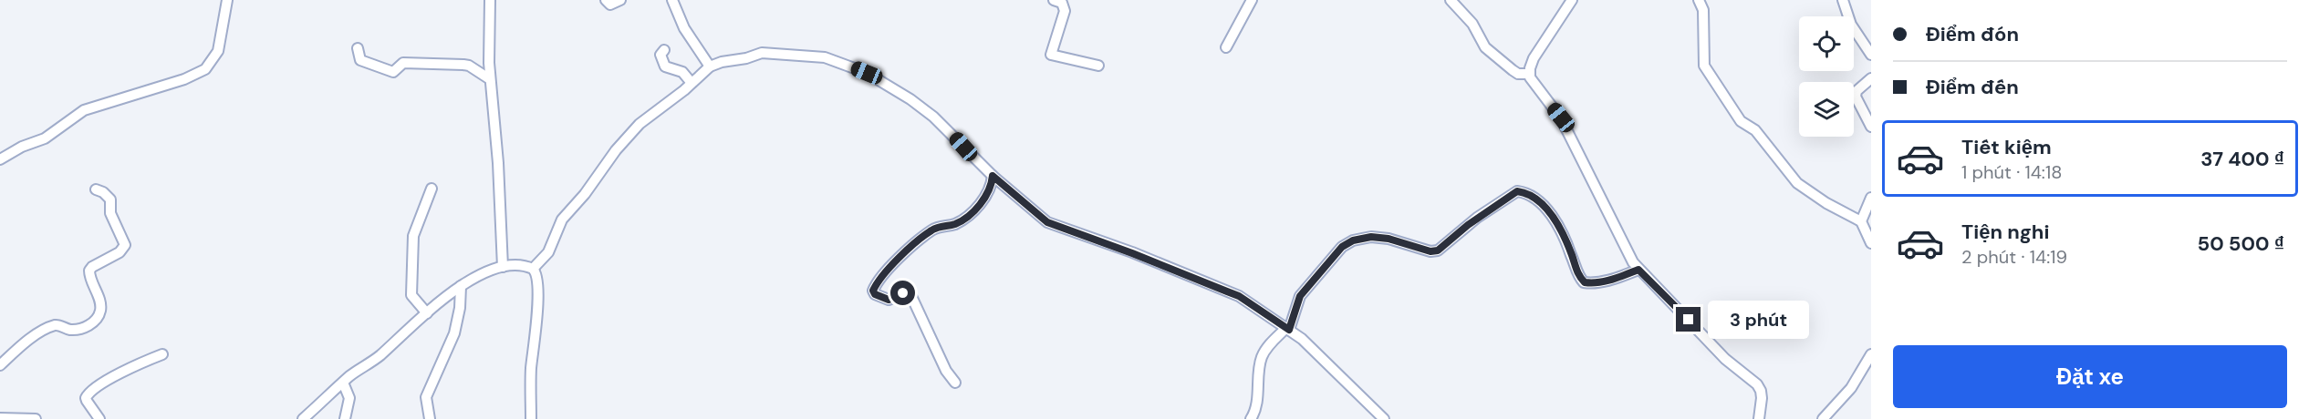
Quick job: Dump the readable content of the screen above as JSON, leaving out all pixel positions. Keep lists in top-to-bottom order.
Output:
{
  "page": {
    "banner": ["Điểm đón", "Điểm đến"],
    "list": [
      {
        "name": "Tiết kiệm",
        "note": "1 phút · 14:18",
        "value": "37 400 ₫"
      },
      {
        "name": "Tiện nghi",
        "note": "2 phút · 14:19",
        "value": "50 500 ₫"
      }
    ],
    "bubble": "3 phút",
    "buttons": "Đặt xe"
  }
}
